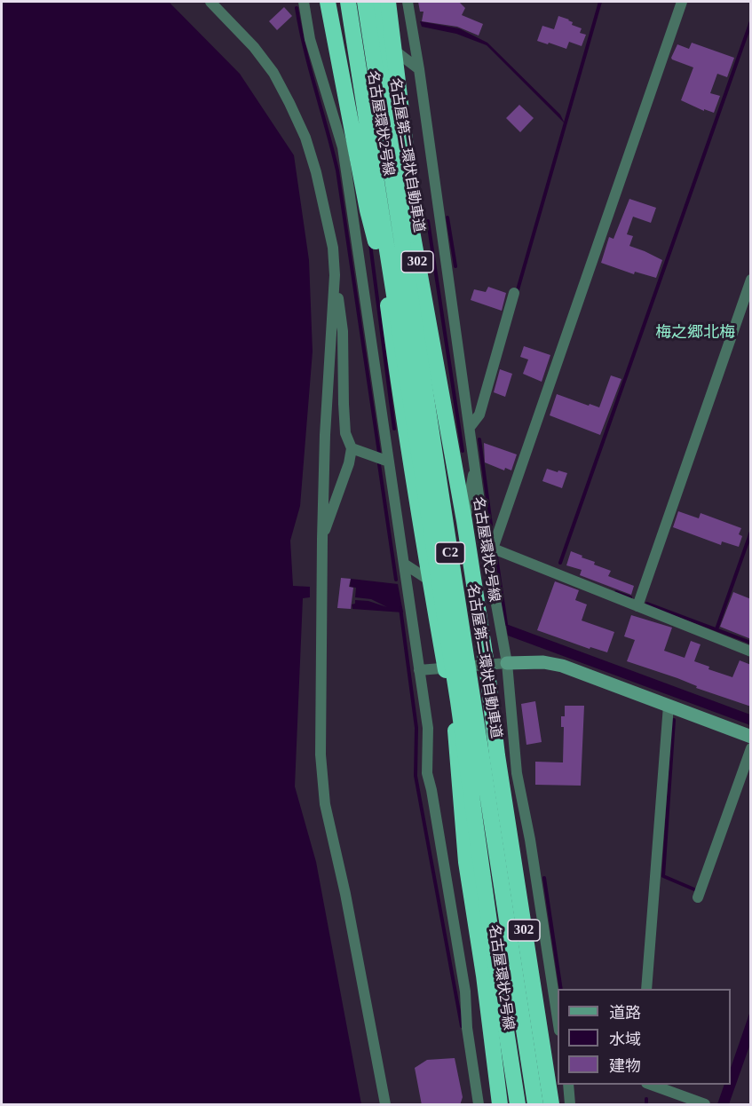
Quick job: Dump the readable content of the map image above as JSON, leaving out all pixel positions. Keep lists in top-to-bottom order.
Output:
{
  "streets": {
    "highway": [
      "名古屋環状2号線",
      "名古屋第二環状自動車道",
      "302",
      "C2"
    ]
  },
  "districts": ["梅之郷北梅"],
  "legend": ["道路", "水域", "建物"]
}
